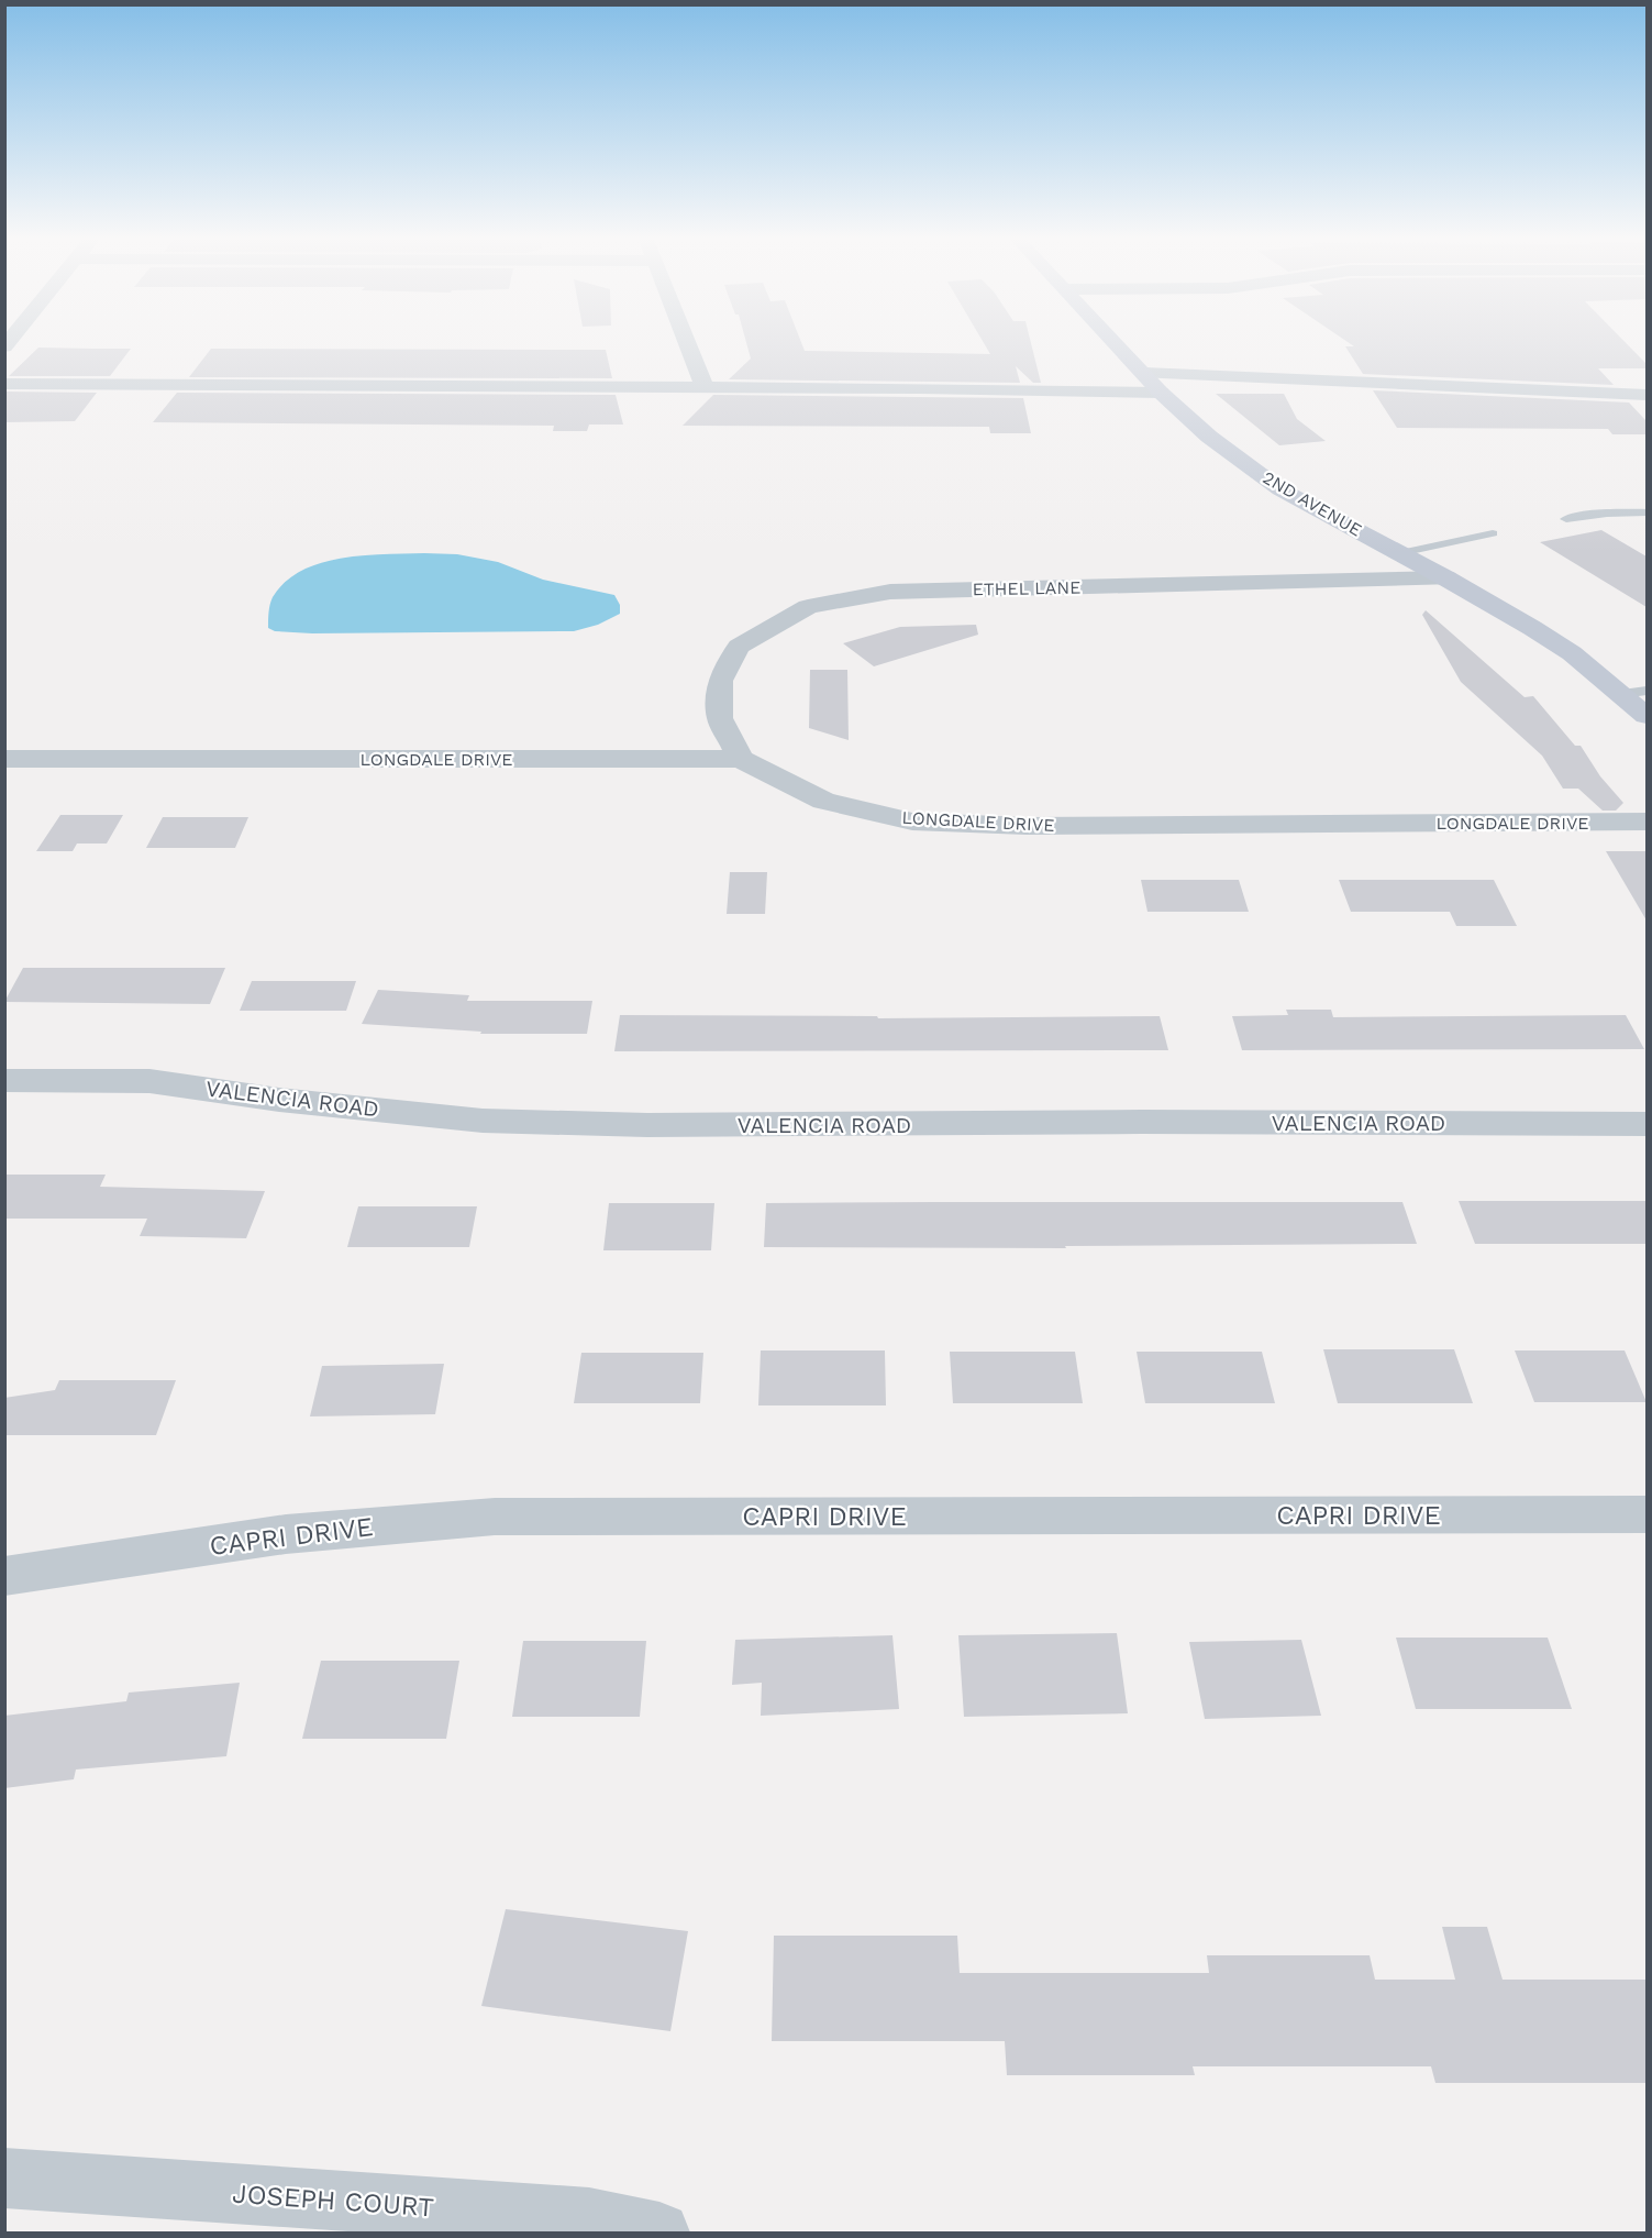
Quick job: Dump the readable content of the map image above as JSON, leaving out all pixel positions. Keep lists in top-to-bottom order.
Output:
{
  "streets": {
    "street": [
      "2ND AVENUE",
      "ETHEL LANE",
      "LONGDALE DRIVE",
      "VALENCIA ROAD",
      "CAPRI DRIVE",
      "JOSEPH COURT"
    ]
  },
  "crossings": [
    ["2ND AVENUE", "ETHEL LANE"],
    ["ETHEL LANE", "LONGDALE DRIVE"]
  ]
}
